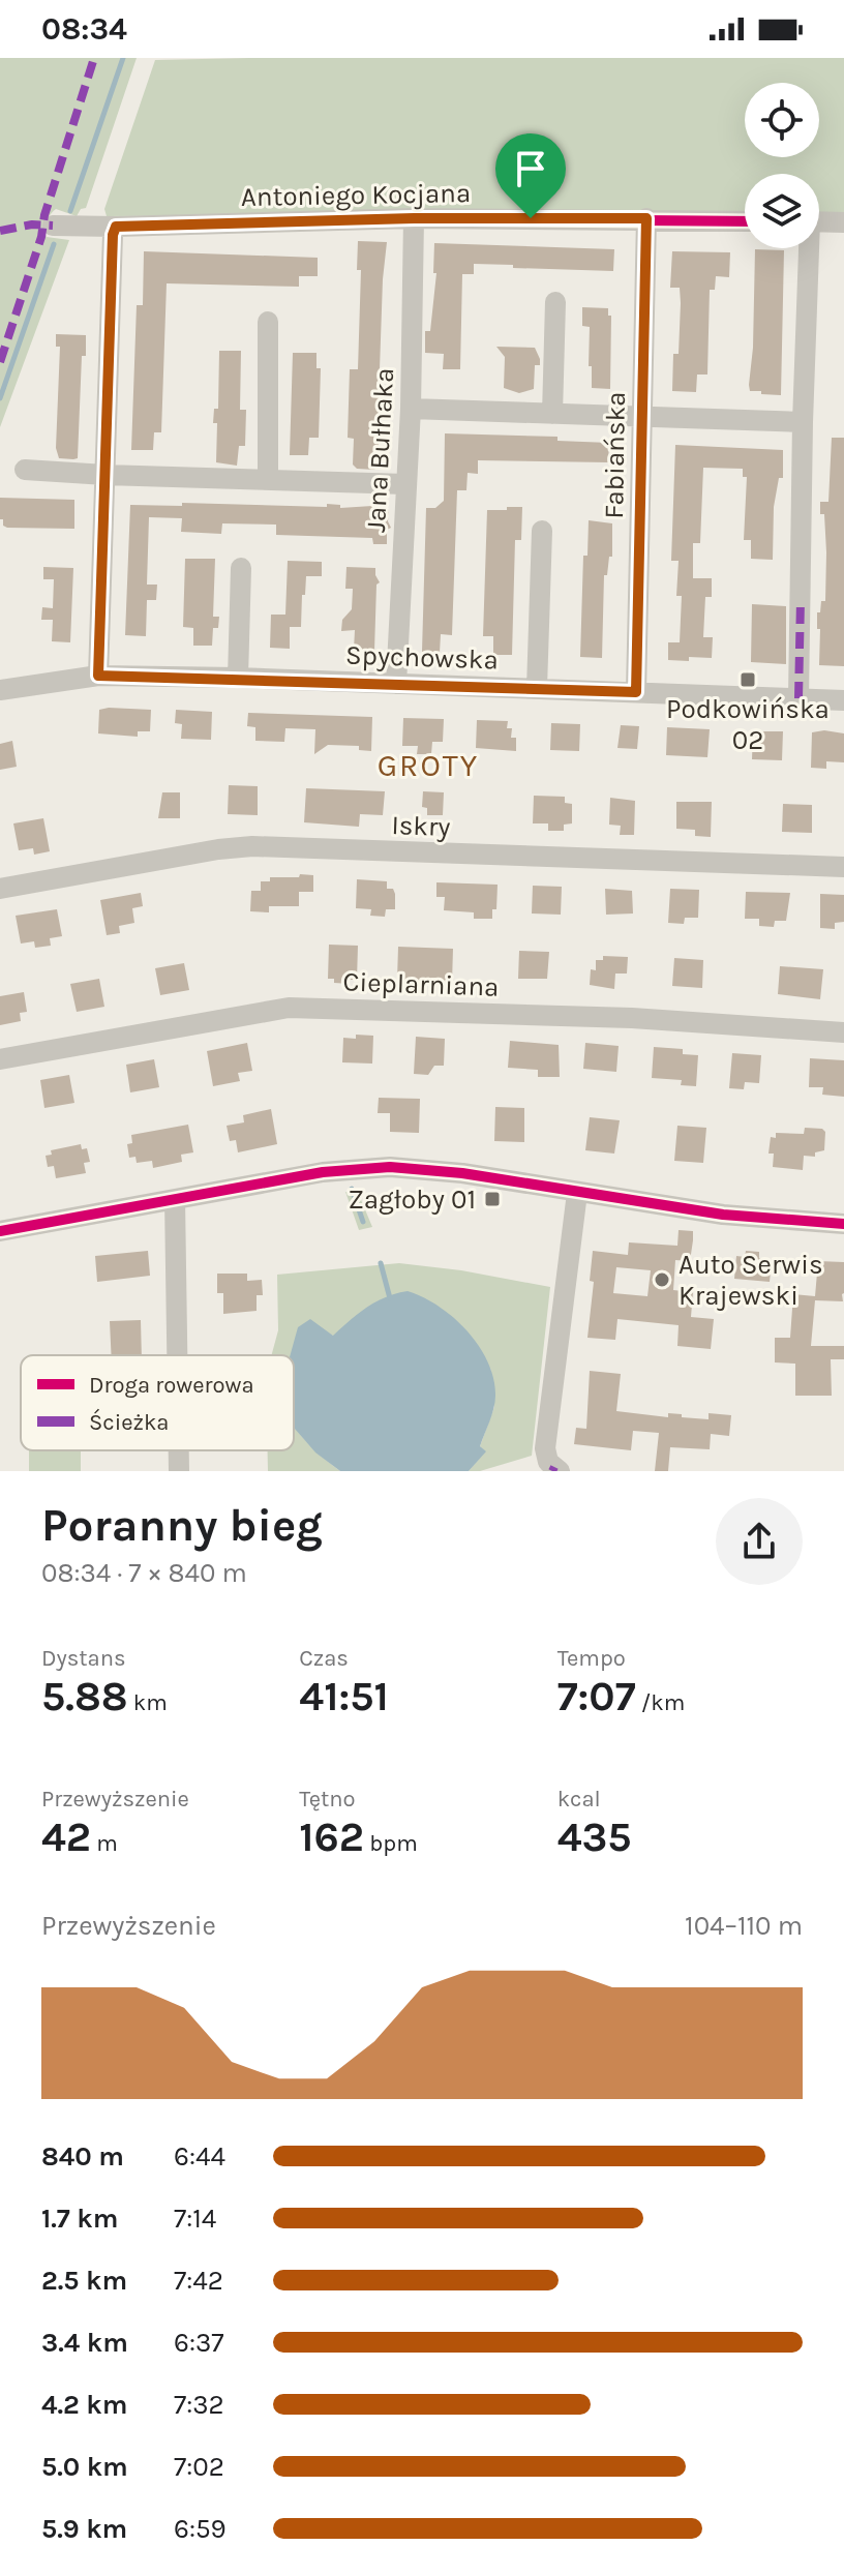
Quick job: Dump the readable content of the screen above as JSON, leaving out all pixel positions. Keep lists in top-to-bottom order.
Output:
{
  "streets": {
    "street": [
      "Antoniego Kocjana",
      "Jana Bułhaka",
      "Fabiańska",
      "Spychowska",
      "Iskry",
      "Cieplarniana"
    ]
  },
  "crossings": [
    ["Antoniego Kocjana", "Jana Bułhaka"],
    ["Antoniego Kocjana", "Fabiańska"],
    ["Jana Bułhaka", "Spychowska"],
    ["Fabiańska", "Spychowska"]
  ],
  "districts": ["GROTY"],
  "places": {
    "transit": ["Podkowińska 02", "Zagłoby 01"],
    "other": ["Auto Serwis Krajewski"]
  },
  "legend": ["Droga rowerowa", "Ścieżka"],
  "page": {
    "status": "08:34",
    "heading": ["Poranny bieg", "08:34 · 7 × 840 m"],
    "stats": [
      ["Dystans", "5.88 km"],
      ["Czas", "41:51"],
      ["Tempo", "7:07 /km"],
      ["Przewyższenie", "42 m"],
      ["Tętno", "162 bpm"],
      ["kcal", "435"]
    ],
    "chart": ["Przewyższenie", "104–110 m"],
    "list": [
      {
        "name": "840 m",
        "note": "6:44"
      },
      {
        "name": "1.7 km",
        "note": "7:14"
      },
      {
        "name": "2.5 km",
        "note": "7:42"
      },
      {
        "name": "3.4 km",
        "note": "6:37"
      },
      {
        "name": "4.2 km",
        "note": "7:32"
      },
      {
        "name": "5.0 km",
        "note": "7:02"
      },
      {
        "name": "5.9 km",
        "note": "6:59"
      }
    ]
  }
}
